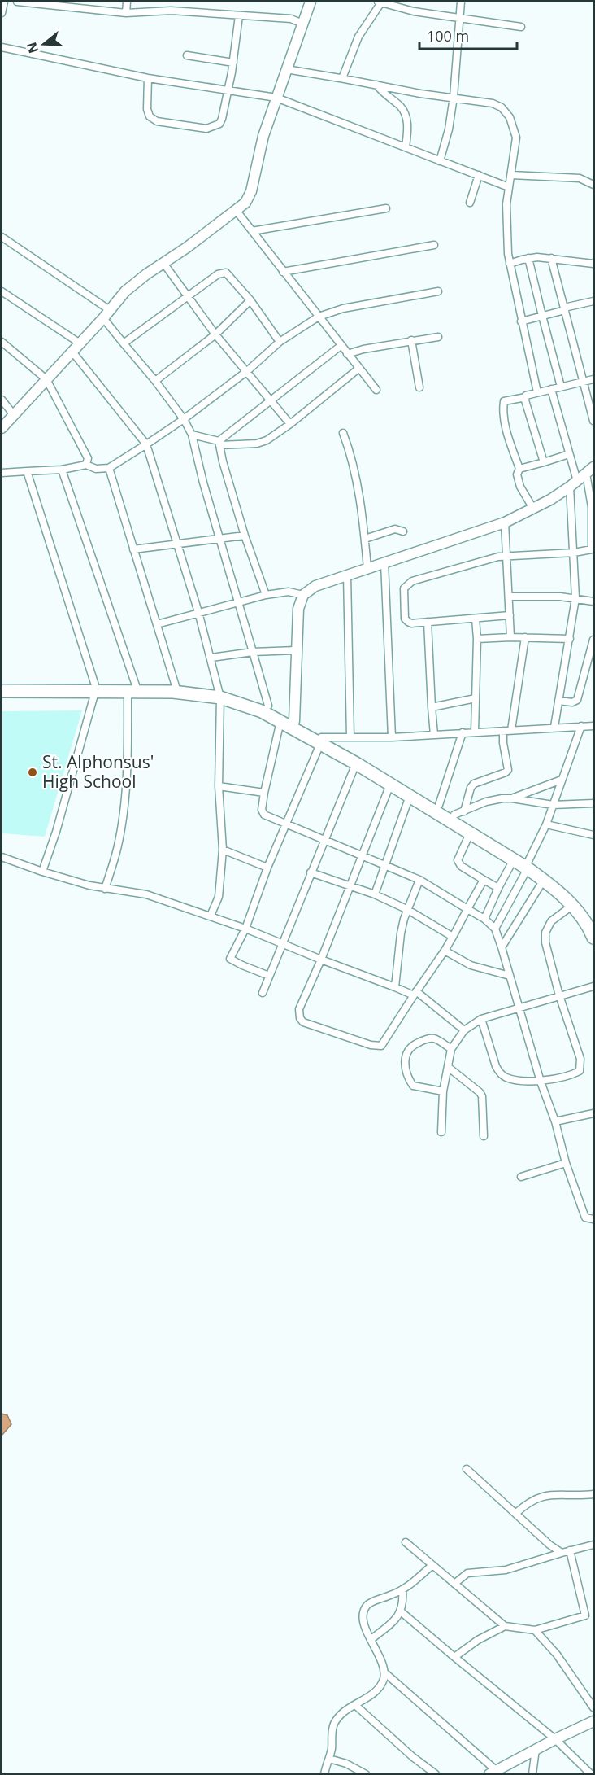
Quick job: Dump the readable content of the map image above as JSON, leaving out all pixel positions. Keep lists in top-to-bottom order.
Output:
{
  "places": ["St. Alphonsus' High School"],
  "scale_bar": "100 m",
  "north": "left"
}
